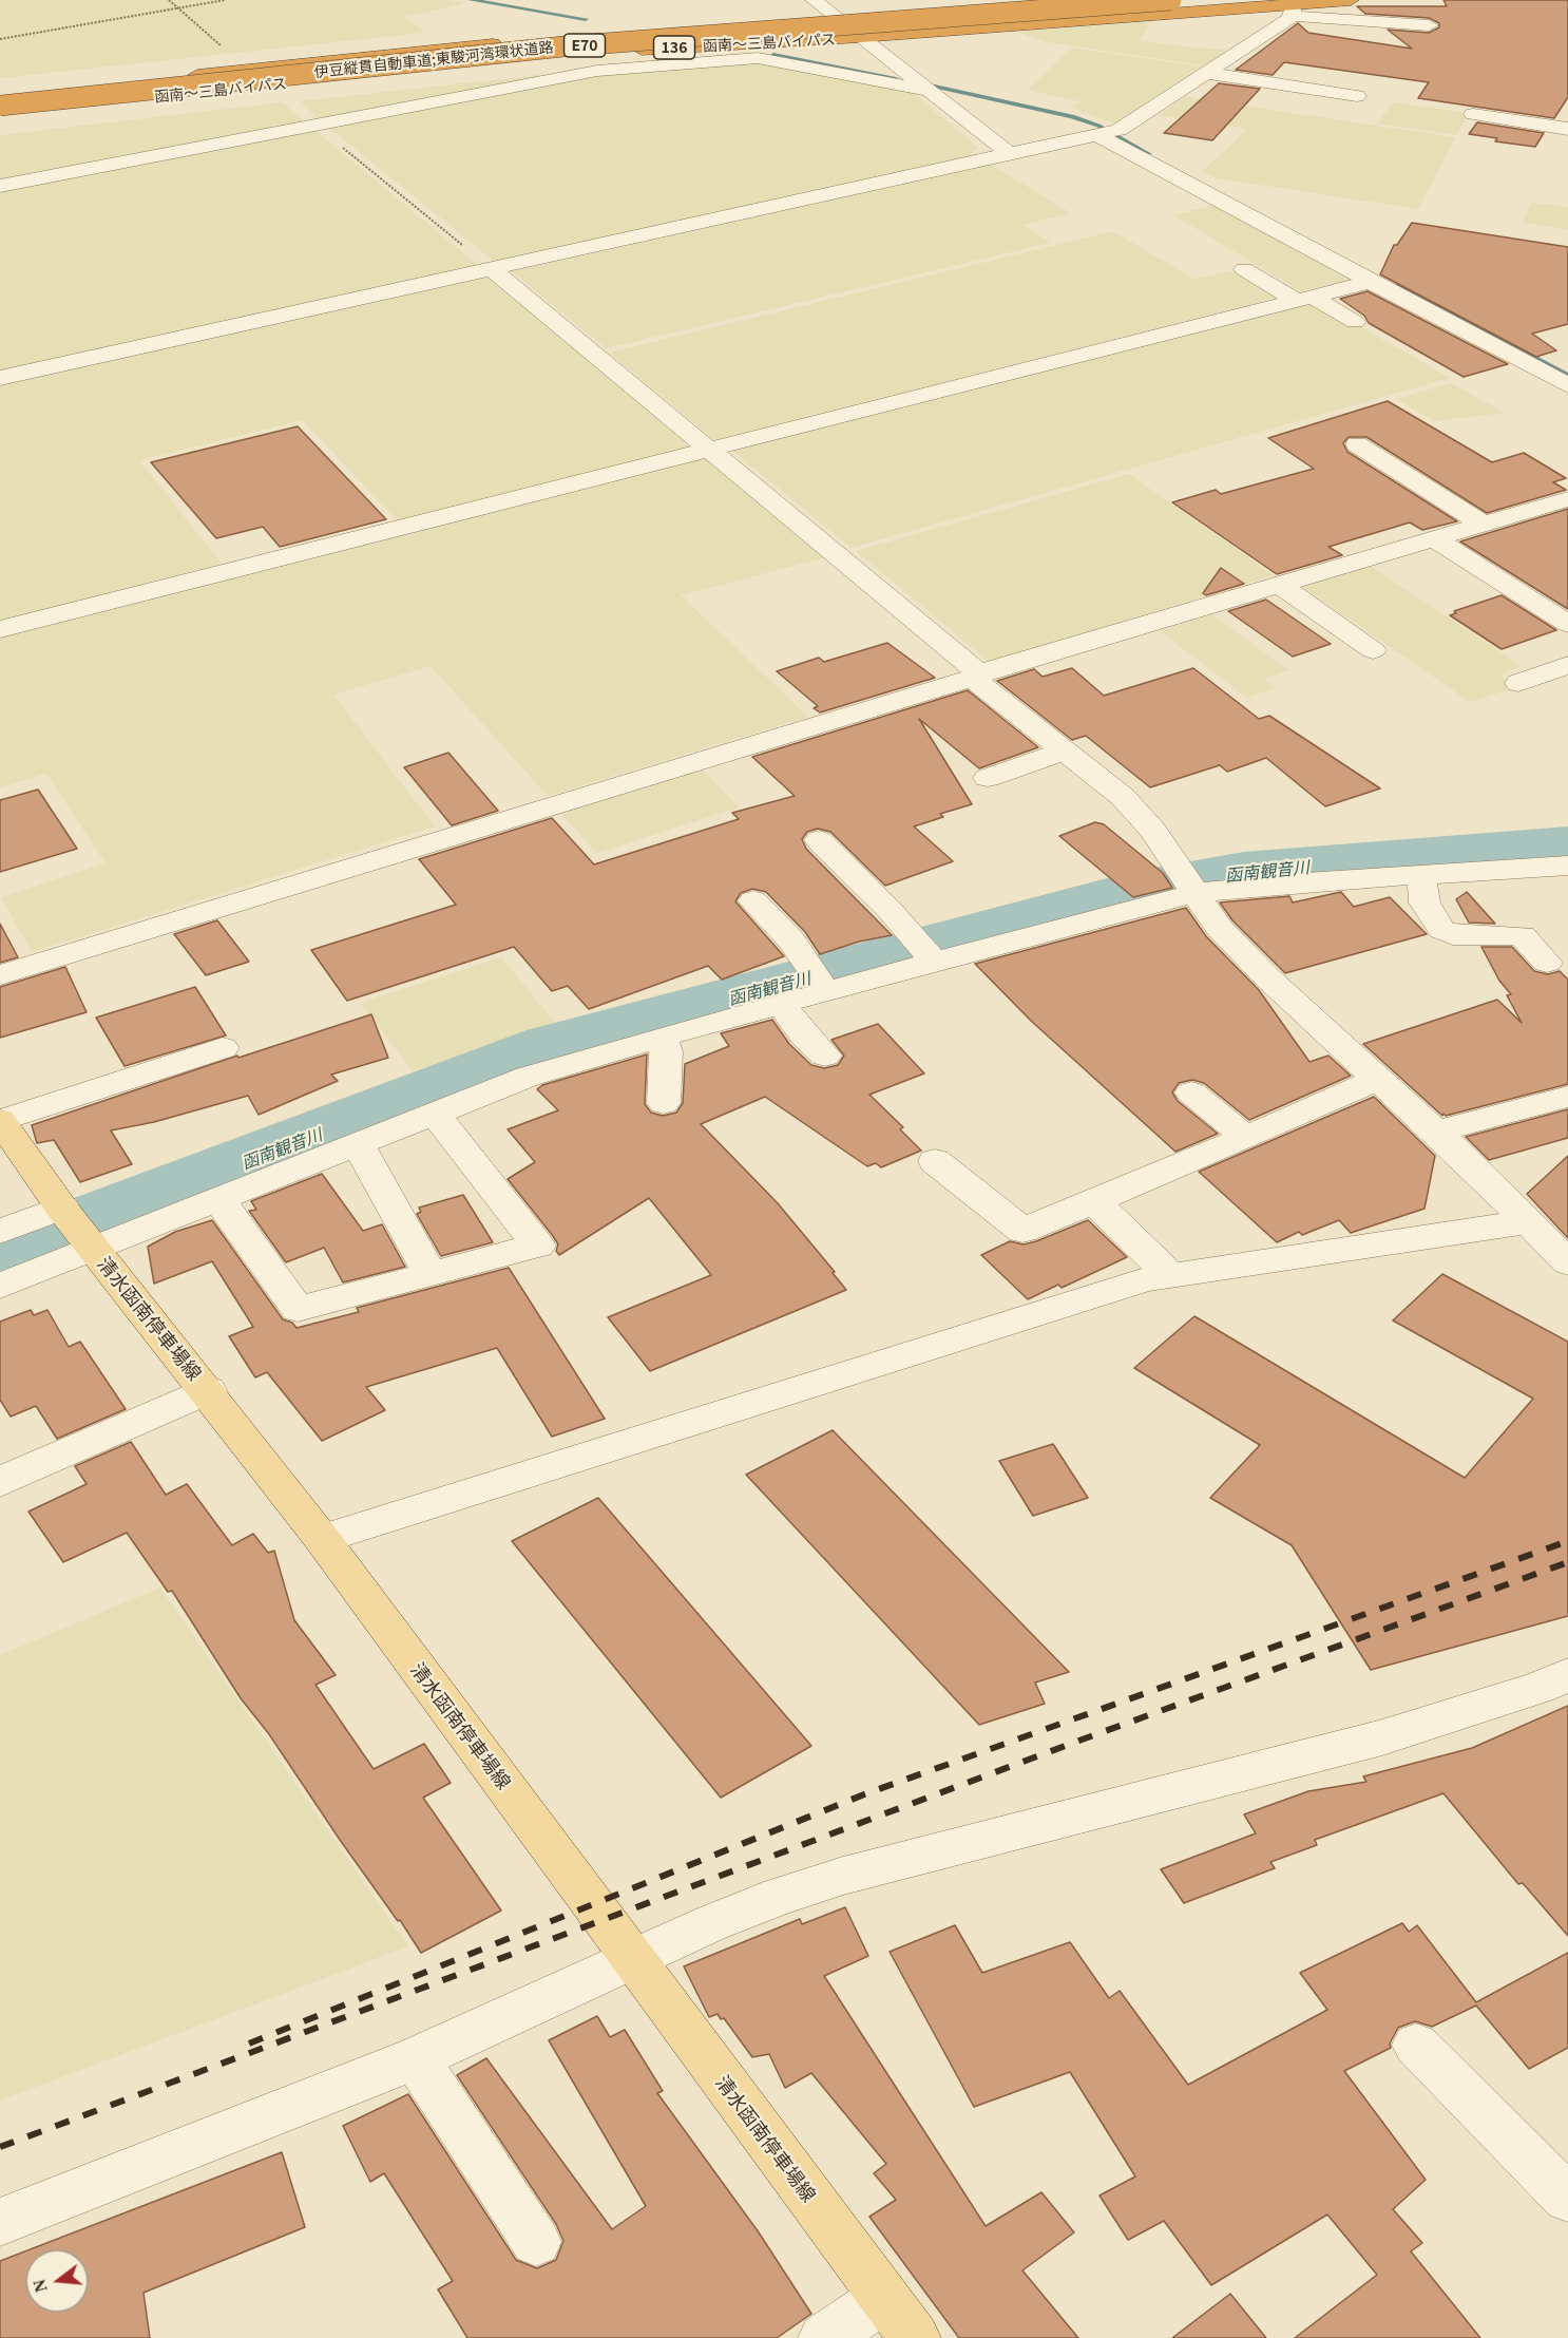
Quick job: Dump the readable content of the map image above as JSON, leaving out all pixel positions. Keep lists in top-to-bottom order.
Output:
{
  "streets": {
    "highway": [
      "函南～三島バイパス",
      "E70",
      "136",
      "伊豆縦貫自動車道;東駿河湾環状道路"
    ],
    "main road": ["清水函南停車場線"]
  },
  "water": ["函南観音川"],
  "north": "left"
}
